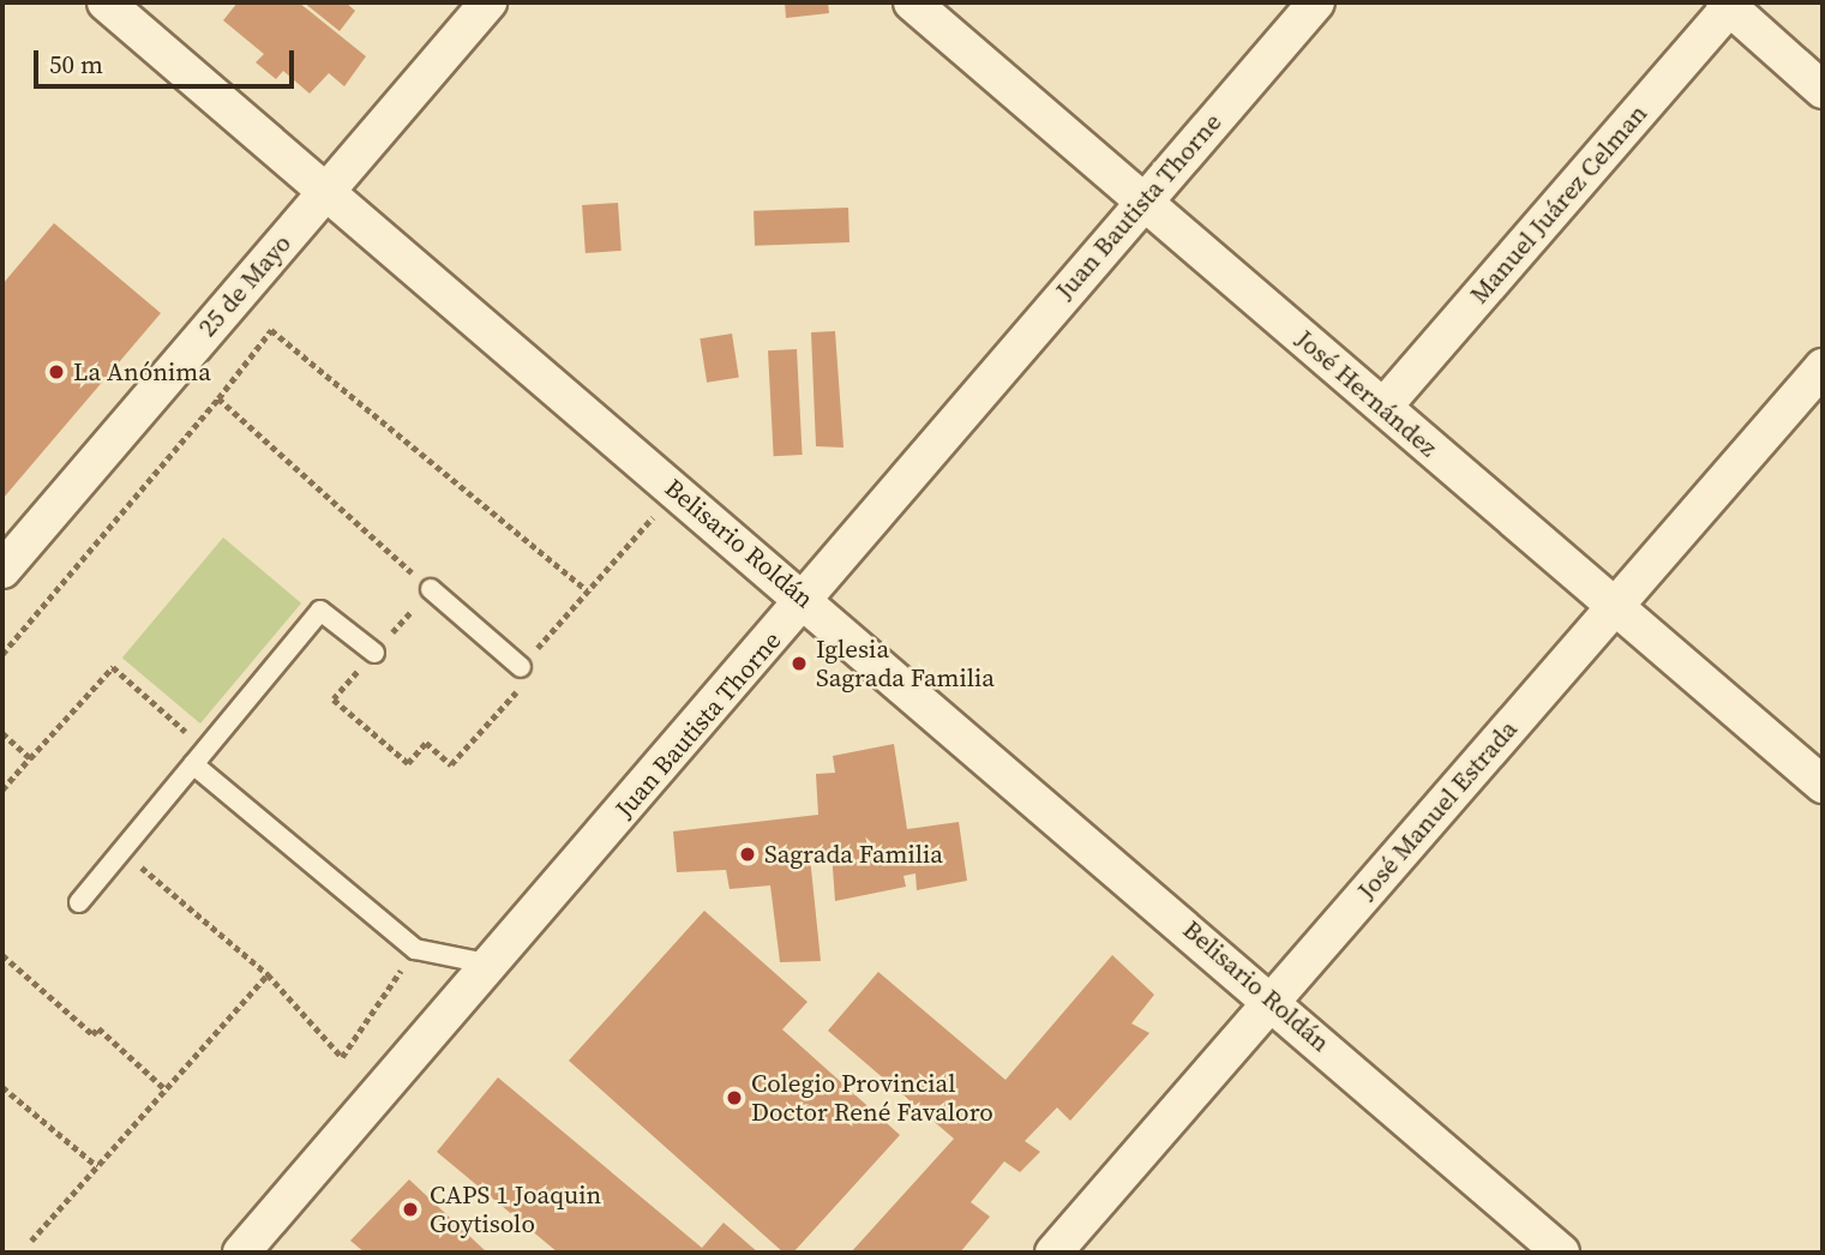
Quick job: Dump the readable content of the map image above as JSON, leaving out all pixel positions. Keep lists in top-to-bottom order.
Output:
{
  "streets": {
    "street": [
      "Manuel Juárez Celman",
      "Juan Bautista Thorne",
      "25 de Mayo",
      "José Hernández",
      "Belisario Roldán",
      "José Manuel Estrada"
    ]
  },
  "crossings": [
    ["Manuel Juárez Celman", "José Hernández"],
    ["Juan Bautista Thorne", "José Hernández"],
    ["Juan Bautista Thorne", "Belisario Roldán"],
    ["25 de Mayo", "Belisario Roldán"],
    ["José Hernández", "José Manuel Estrada"],
    ["Belisario Roldán", "José Manuel Estrada"]
  ],
  "places": [
    "La Anónima",
    "Iglesia Sagrada Familia",
    "Sagrada Familia",
    "Colegio Provincial Doctor René Favaloro",
    "CAPS 1 Joaquin Goytisolo"
  ],
  "scale_bar": "50 m"
}
